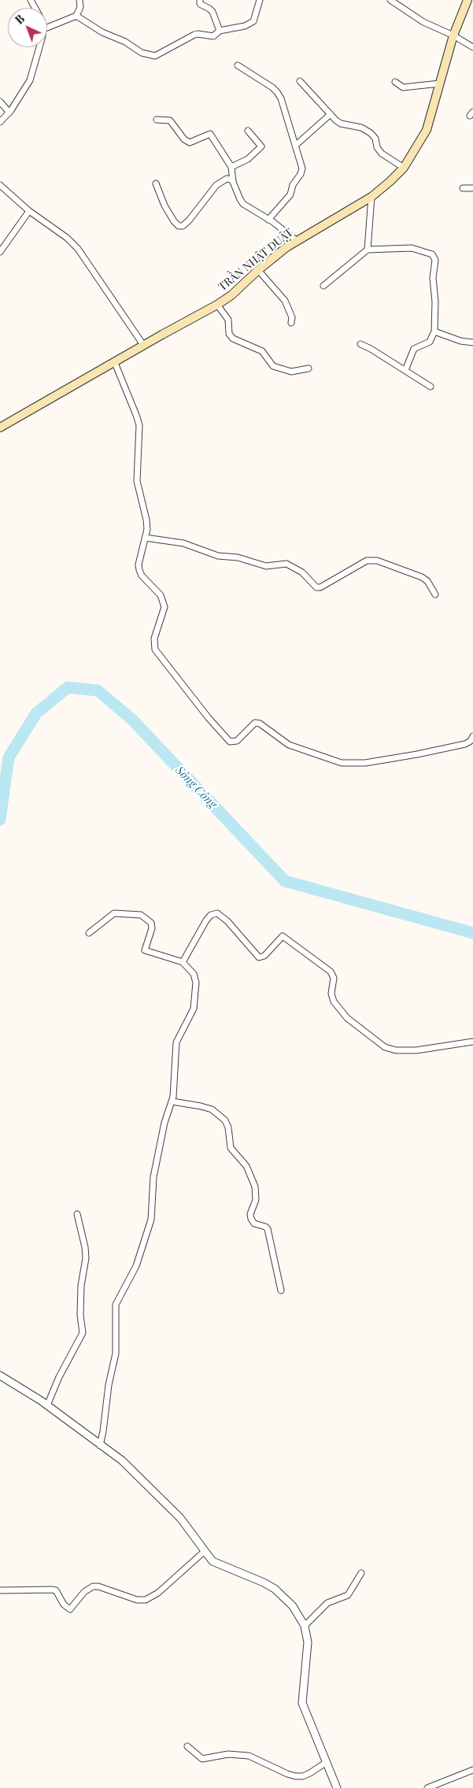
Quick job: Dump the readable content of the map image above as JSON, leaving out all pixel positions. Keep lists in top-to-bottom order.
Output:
{
  "streets": {
    "main road": ["TRẦN NHẬT DUẬT"]
  },
  "water": ["Sông Công"],
  "north": "top left"
}
